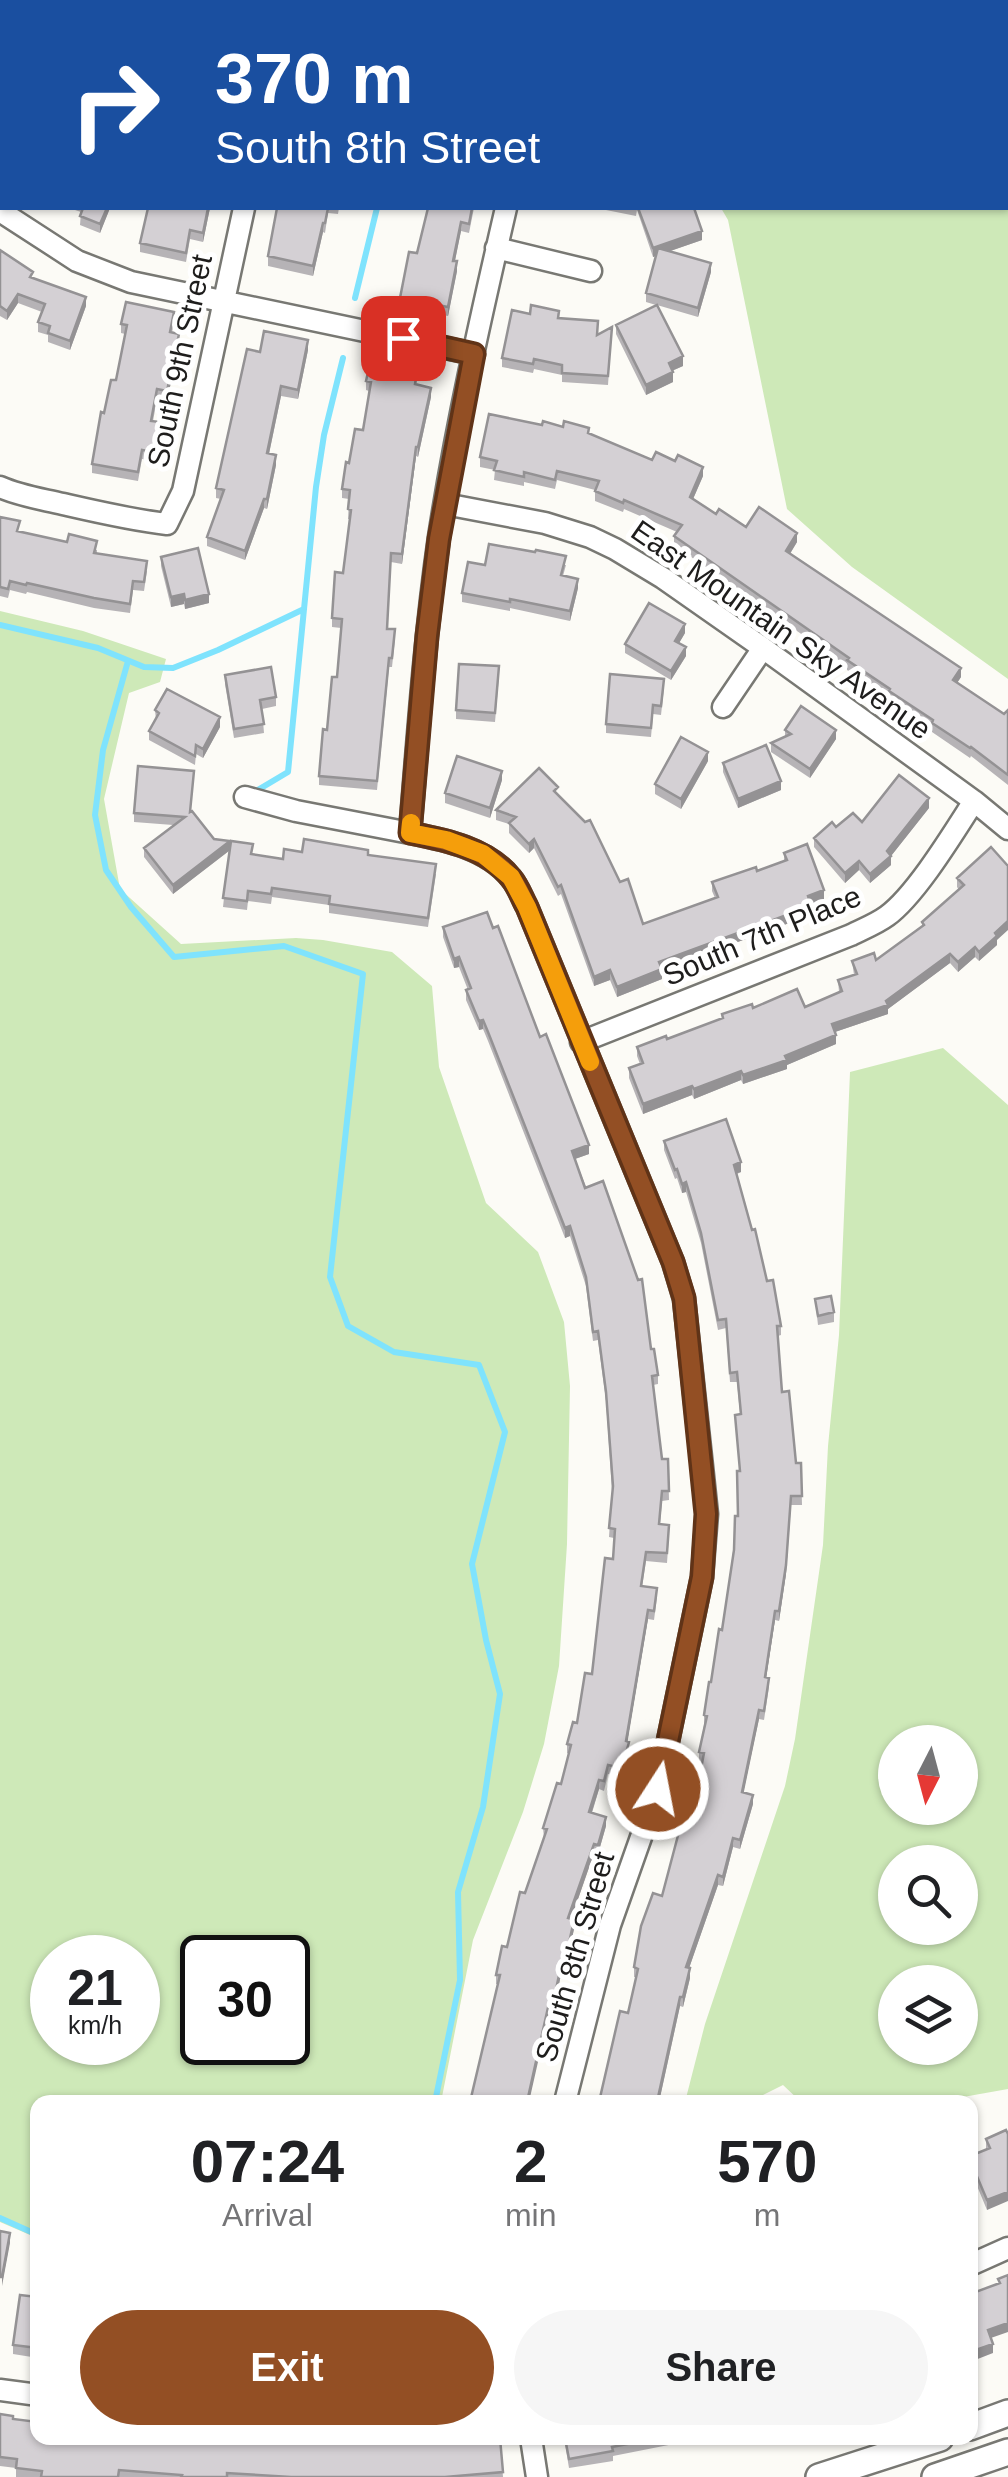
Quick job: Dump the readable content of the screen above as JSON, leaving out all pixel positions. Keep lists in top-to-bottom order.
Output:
{
  "streets": {
    "street": [
      "South 9th Street",
      "East Mountain Sky Avenue",
      "South 7th Place",
      "South 8th Street"
    ]
  },
  "crossings": [
    ["East Mountain Sky Avenue", "South 7th Place"],
    ["South 7th Place", "South 8th Street"]
  ],
  "north": "bottom",
  "page": {
    "turn": ["370 m", "South 8th Street"],
    "speed": "21 km/h",
    "limit": "30",
    "eta": [
      "07:24",
      "Arrival",
      "2",
      "min",
      "570",
      "m"
    ],
    "buttons": ["Exit", "Share"]
  }
}
